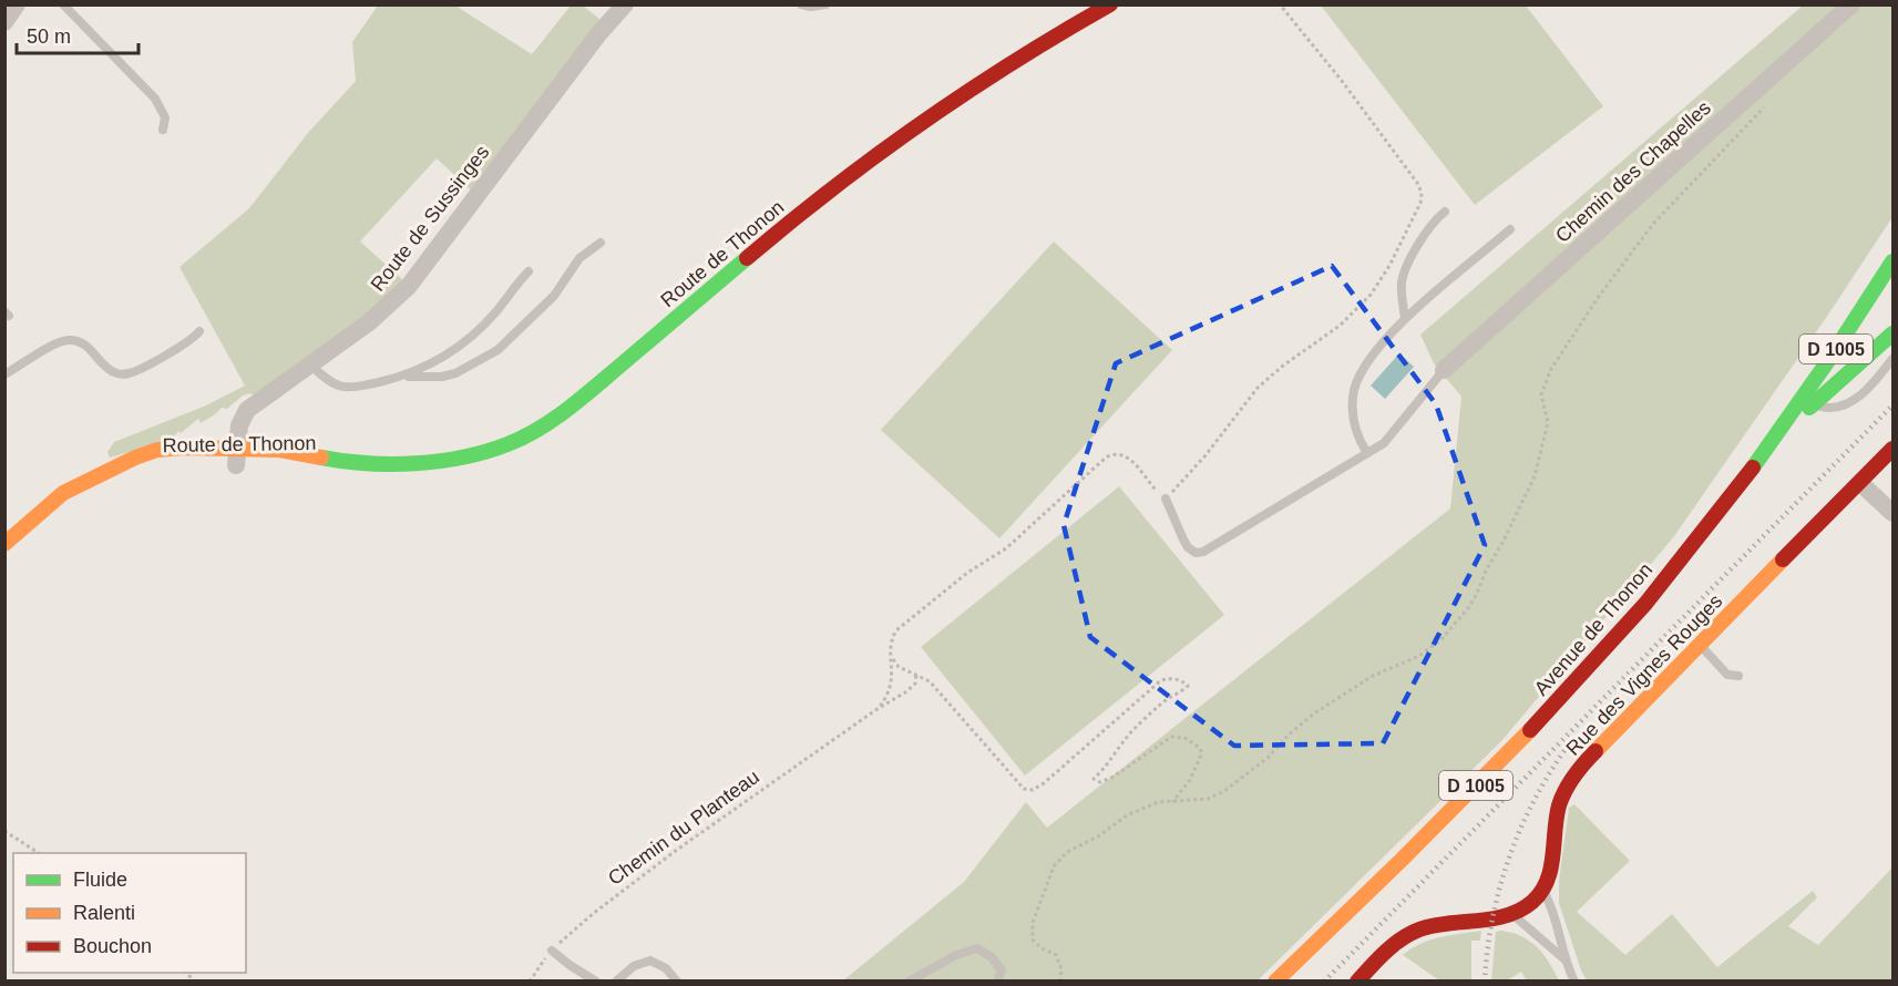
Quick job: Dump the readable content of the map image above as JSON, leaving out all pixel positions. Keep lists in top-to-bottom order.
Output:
{
  "streets": {
    "main road": [
      "Route de Thonon",
      "D 1005",
      "Avenue de Thonon",
      "Rue des Vignes Rouges"
    ],
    "street": ["Chemin des Chapelles", "Route de Sussinges"],
    "path": ["Chemin du Planteau"]
  },
  "crossings": [
    ["Route de Sussinges", "Route de Thonon"]
  ],
  "legend": ["Fluide", "Ralenti", "Bouchon"],
  "scale_bar": "50 m"
}
